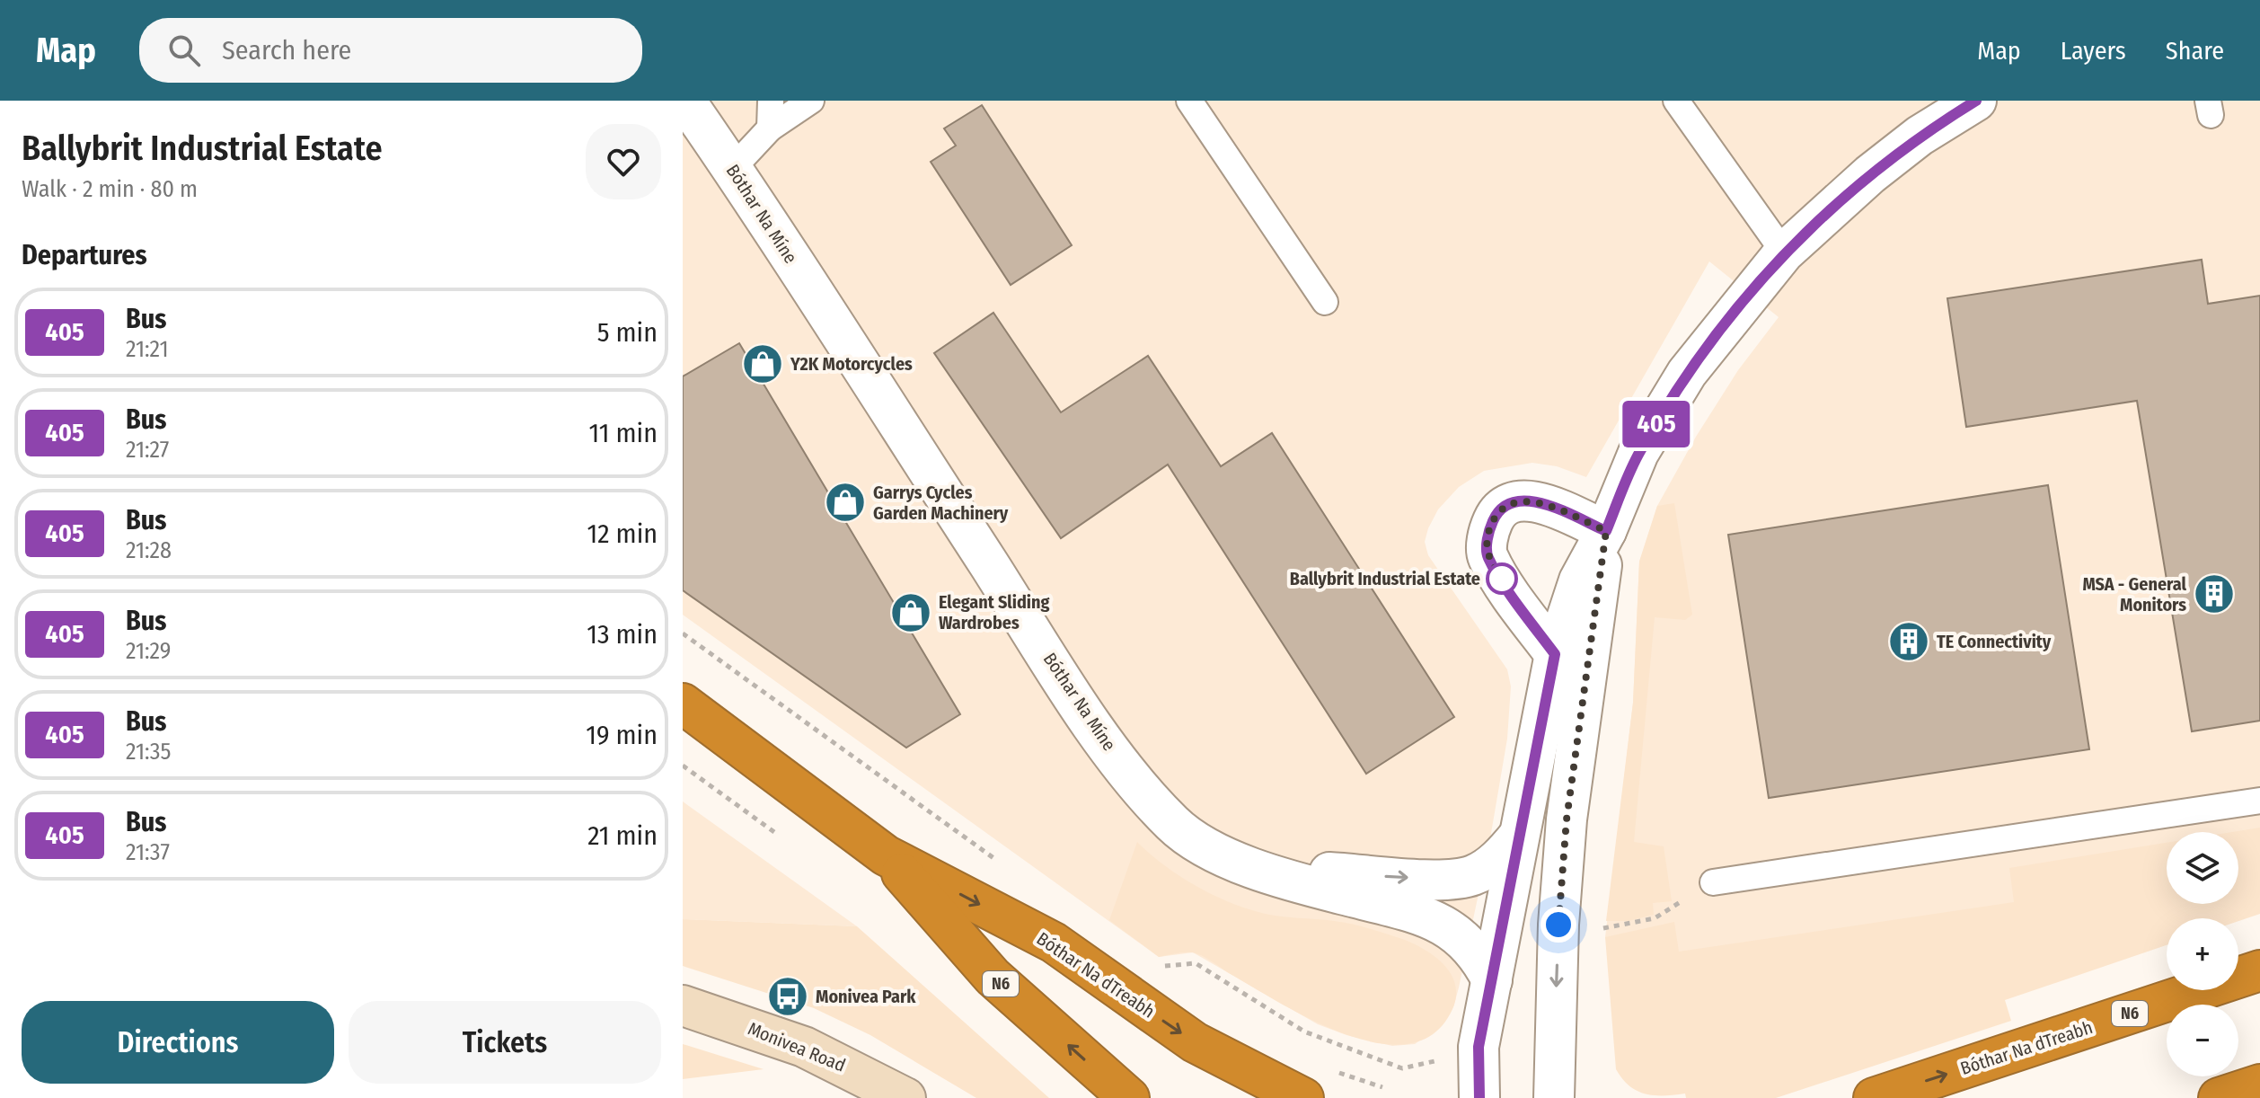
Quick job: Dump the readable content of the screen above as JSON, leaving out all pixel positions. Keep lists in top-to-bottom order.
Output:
{
  "streets": {
    "highway": ["Bóthar Na dTreabh", "N6"],
    "main road": ["Monivea Road"],
    "street": ["Bóthar Na Míne"]
  },
  "places": {
    "shop": ["Y2K Motorcycles", "Garrys Cycles Garden Machinery", "Elegant Sliding Wardrobes"],
    "other": ["Ballybrit Industrial Estate"],
    "building": ["MSA - General Monitors", "TE Connectivity"],
    "bus stop": ["Monivea Park"]
  },
  "lines": ["bus line 405"],
  "page": {
    "header": "Map",
    "search": "Search here",
    "nav": ["Map", "Layers", "Share"],
    "heading": [
      ["Ballybrit Industrial Estate", "Walk · 2 min · 80 m"],
      "Departures"
    ],
    "on_map": "405",
    "list": [
      {
        "mark": "405",
        "name": "Bus",
        "note": "21:21",
        "value": "5 min"
      },
      {
        "mark": "405",
        "name": "Bus",
        "note": "21:27",
        "value": "11 min"
      },
      {
        "mark": "405",
        "name": "Bus",
        "note": "21:28",
        "value": "12 min"
      },
      {
        "mark": "405",
        "name": "Bus",
        "note": "21:29",
        "value": "13 min"
      },
      {
        "mark": "405",
        "name": "Bus",
        "note": "21:35",
        "value": "19 min"
      },
      {
        "mark": "405",
        "name": "Bus",
        "note": "21:37",
        "value": "21 min"
      }
    ],
    "map_buttons": ["+", "−"],
    "buttons": ["Directions", "Tickets"]
  }
}
